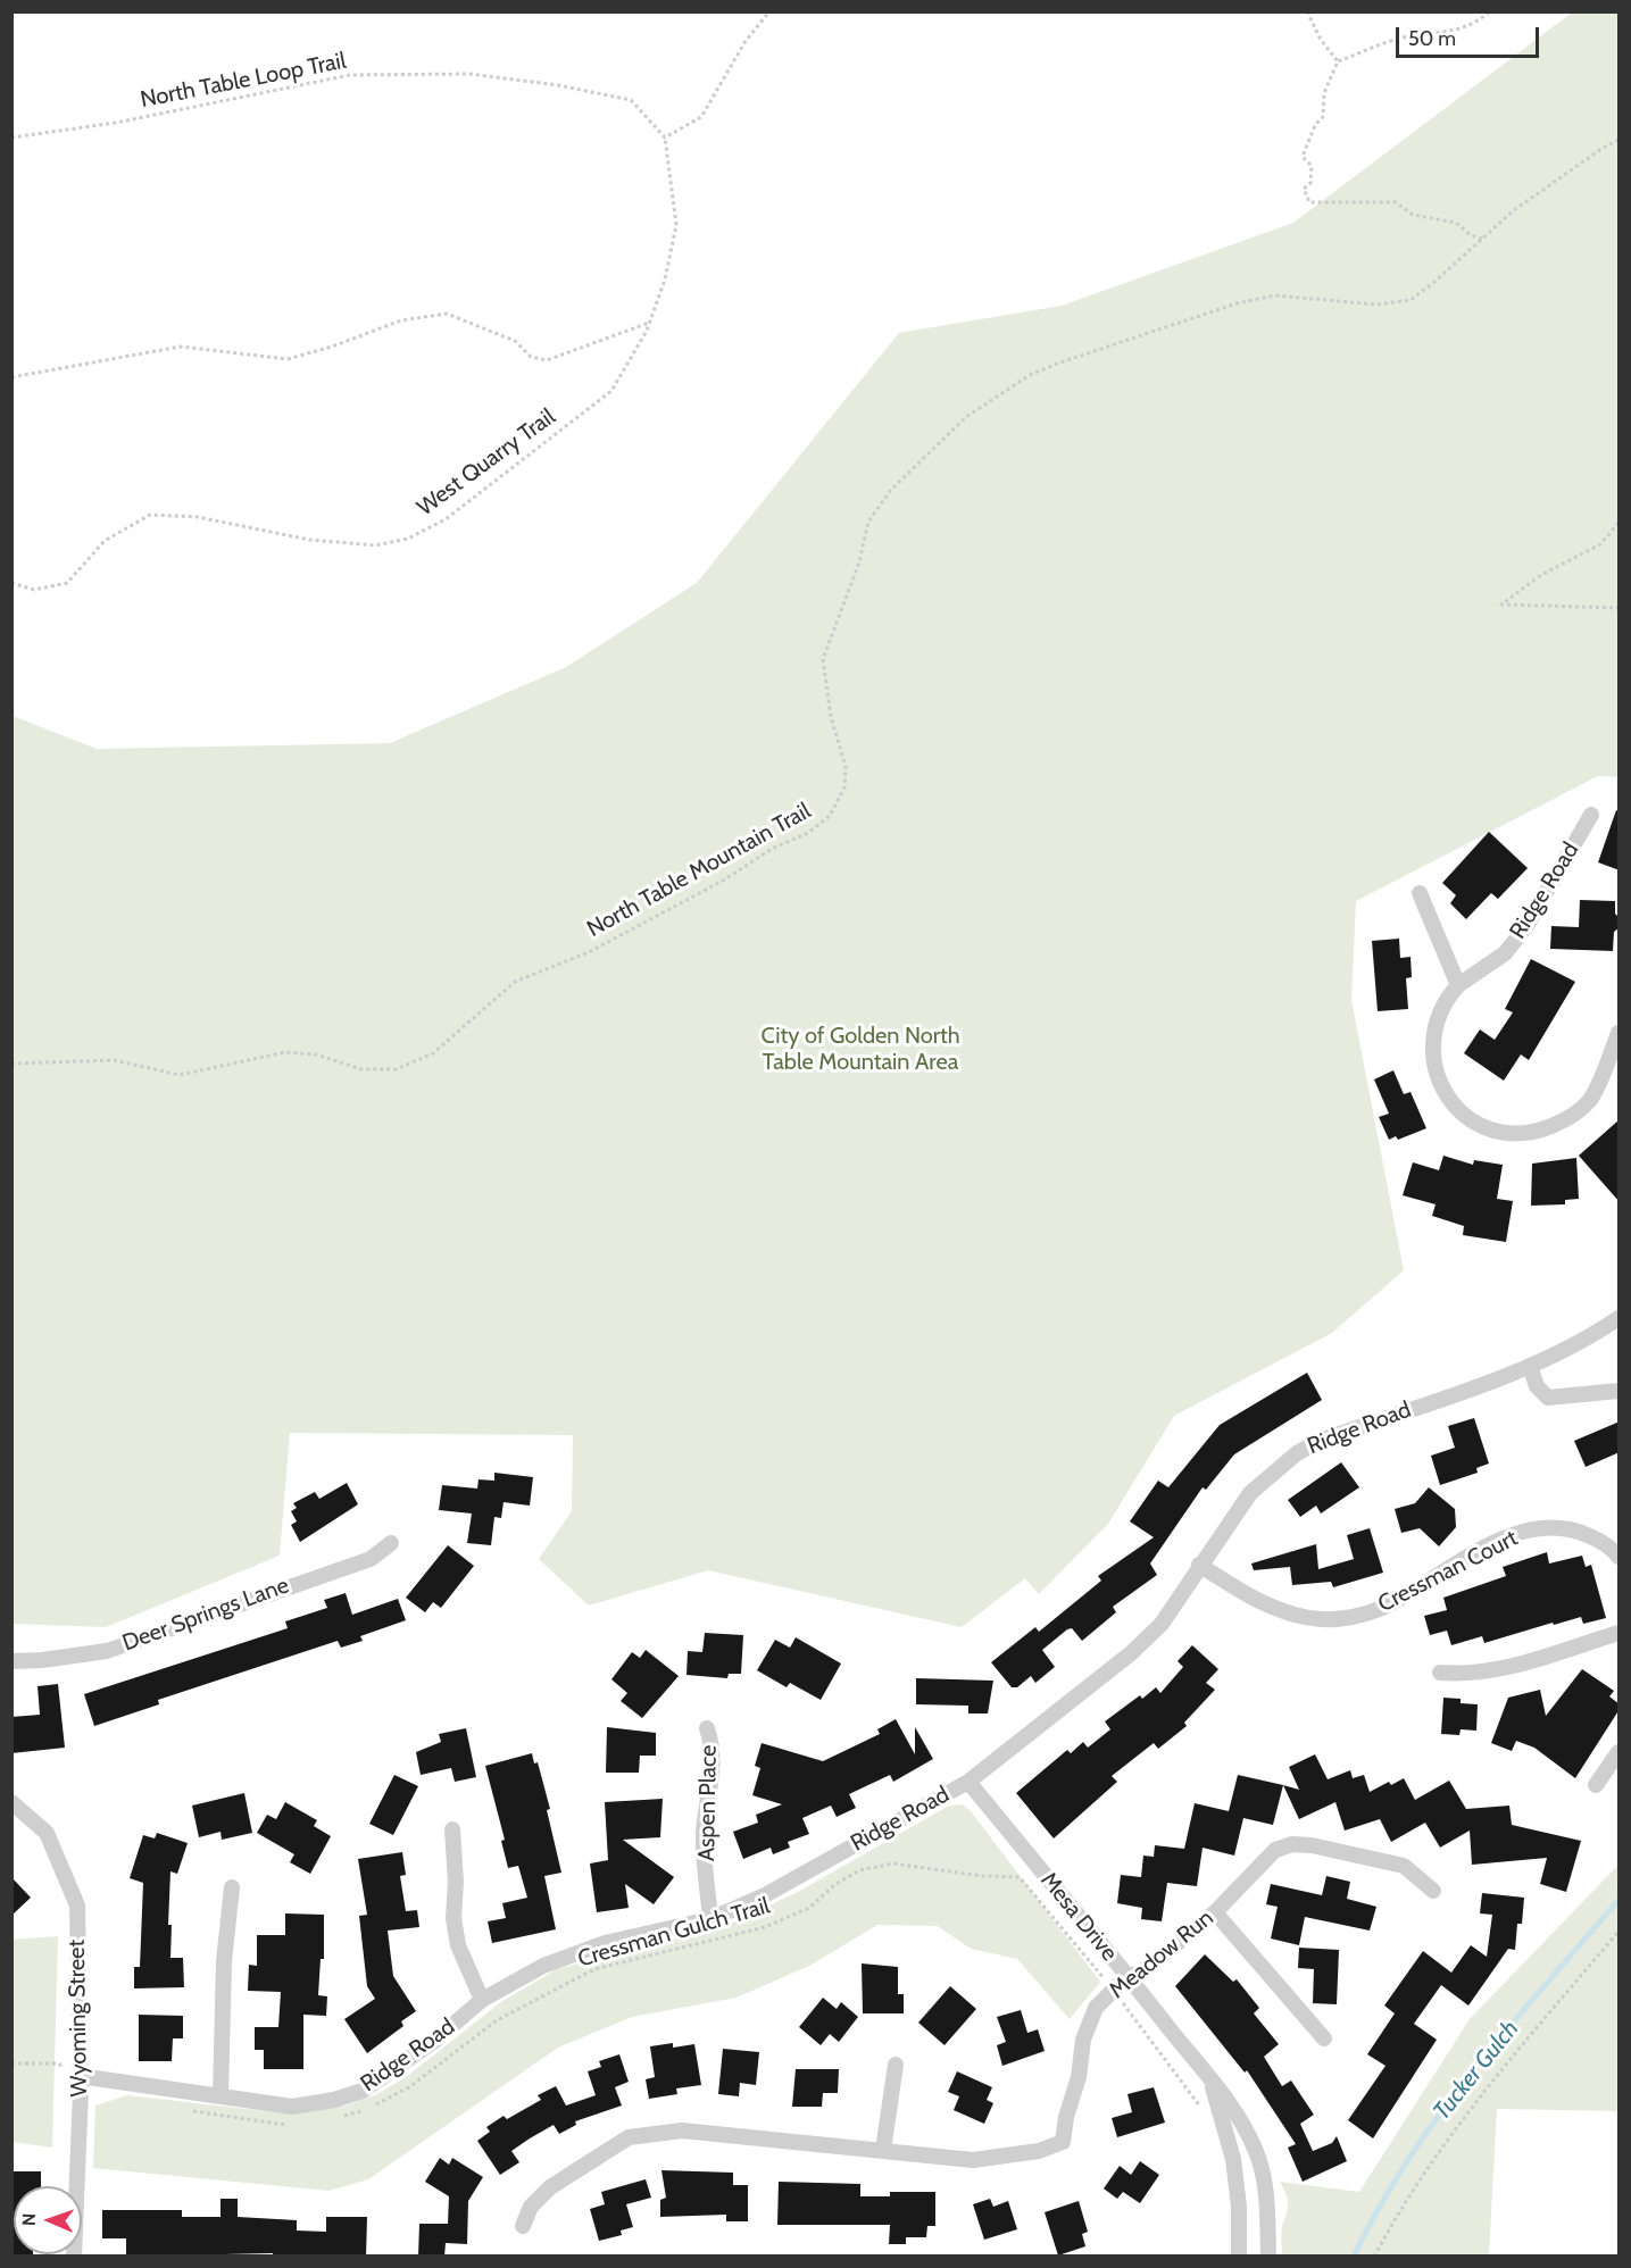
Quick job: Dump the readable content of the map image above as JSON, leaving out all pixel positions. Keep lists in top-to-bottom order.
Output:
{
  "streets": {
    "street": [
      "Ridge Road",
      "Cressman Court",
      "Deer Springs Lane",
      "Aspen Place",
      "Mesa Drive",
      "Meadow Run",
      "Wyoming Street"
    ],
    "path": [
      "North Table Loop Trail",
      "West Quarry Trail",
      "North Table Mountain Trail",
      "Cressman Gulch Trail"
    ]
  },
  "crossings": [
    ["North Table Loop Trail", "West Quarry Trail"],
    ["Ridge Road", "Cressman Court"],
    ["Ridge Road", "Aspen Place"],
    ["Ridge Road", "Mesa Drive"],
    ["Ridge Road", "Wyoming Street"],
    ["Mesa Drive", "Meadow Run"],
    ["Cressman Gulch Trail", "Meadow Run"]
  ],
  "water": ["Tucker Gulch"],
  "parks": ["City of Golden North Table Mountain Area"],
  "scale_bar": "50 m",
  "north": "left"
}
